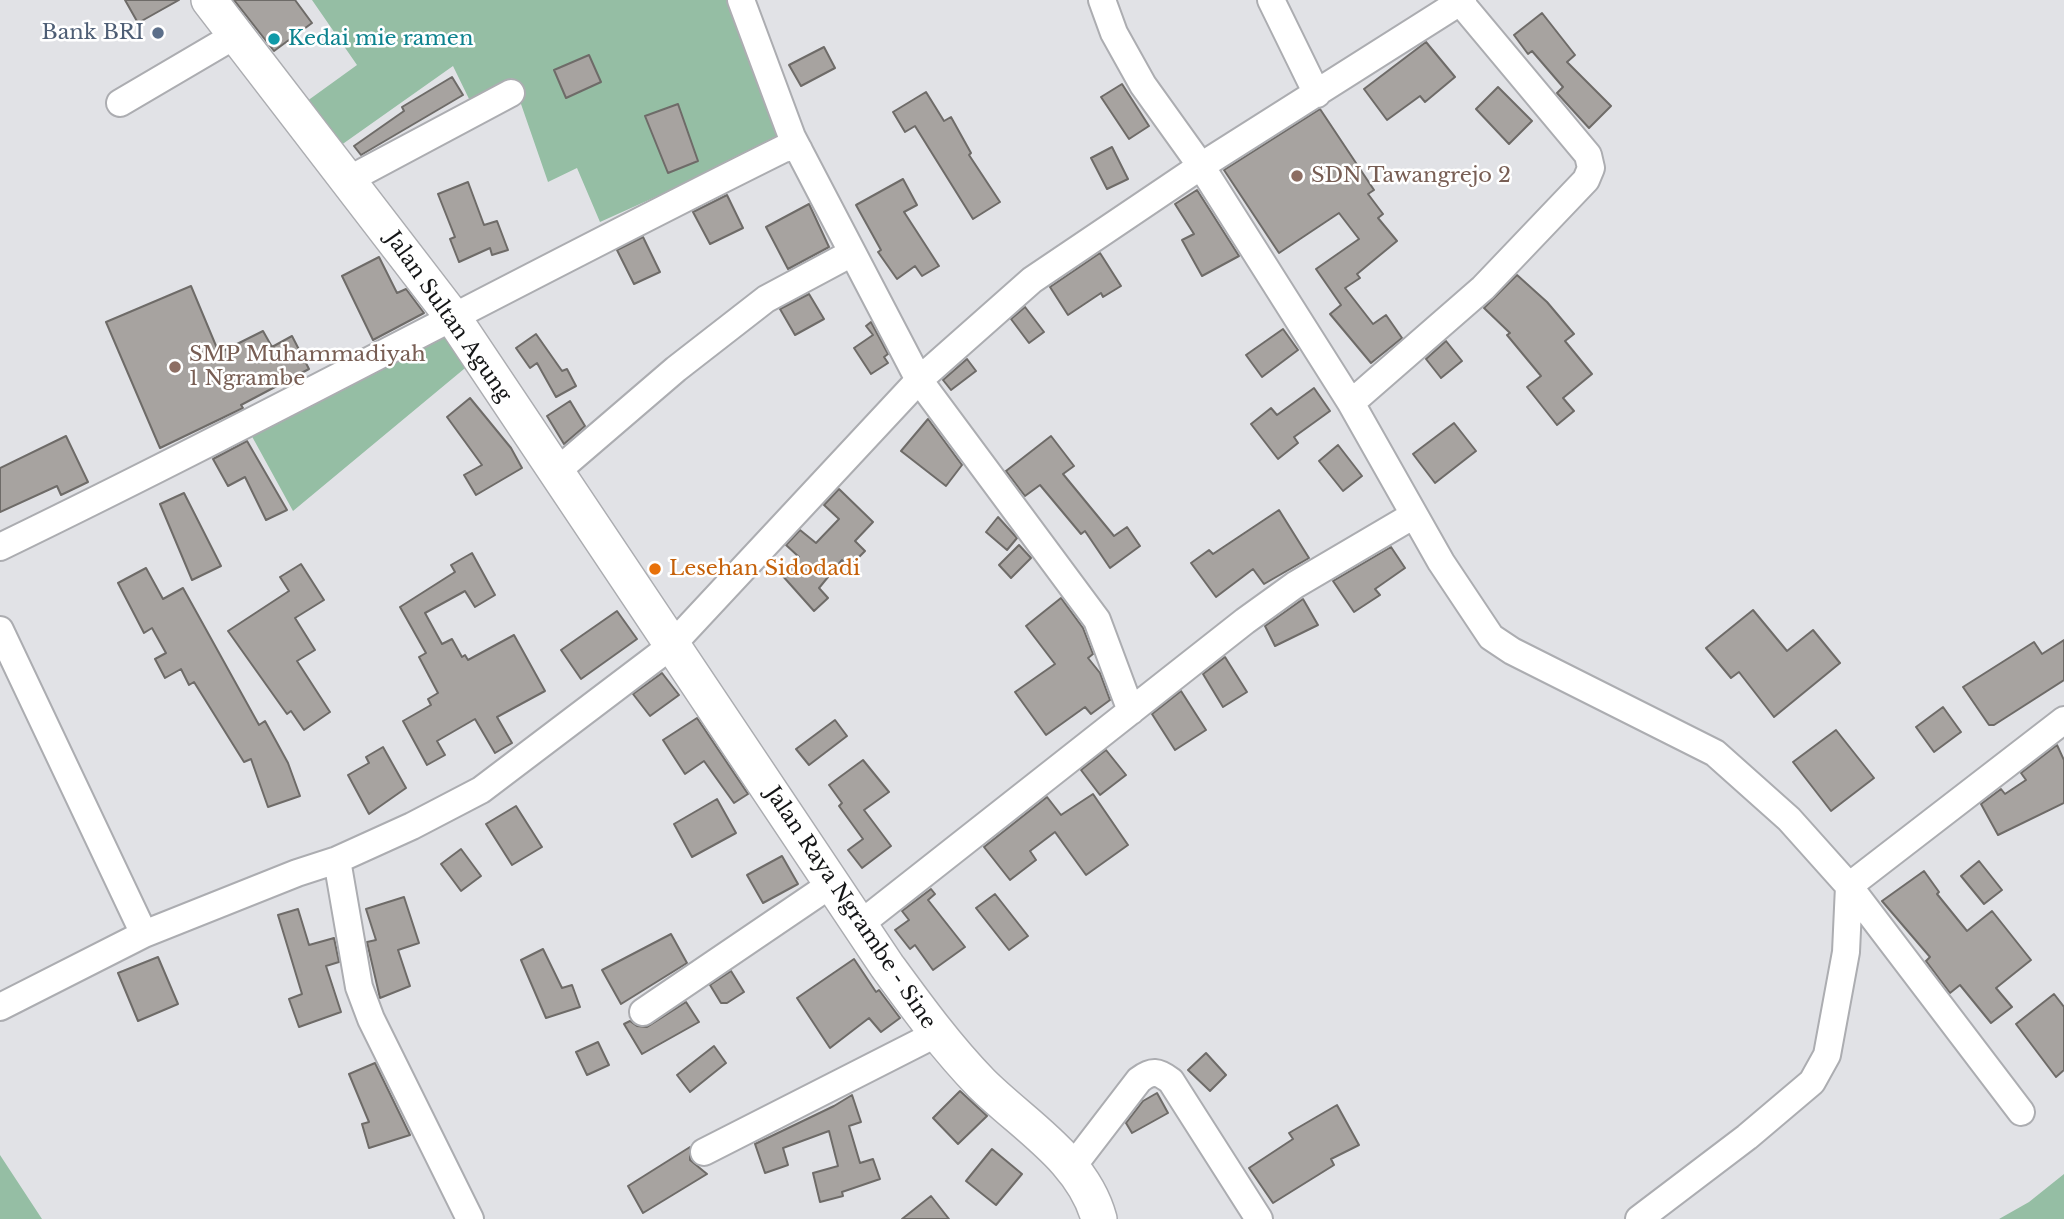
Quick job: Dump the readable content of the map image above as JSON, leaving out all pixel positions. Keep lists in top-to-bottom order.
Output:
{
  "streets": {
    "main road": ["Jalan Sultan Agung", "Jalan Raya Ngrambe - Sine"]
  },
  "crossings": [
    ["Jalan Sultan Agung", "Jalan Raya Ngrambe - Sine"]
  ],
  "places": [
    "Bank BRI",
    "Kedai mie ramen",
    "SDN Tawangrejo 2",
    "SMP Muhammadiyah 1 Ngrambe",
    "Lesehan Sidodadi"
  ]
}
